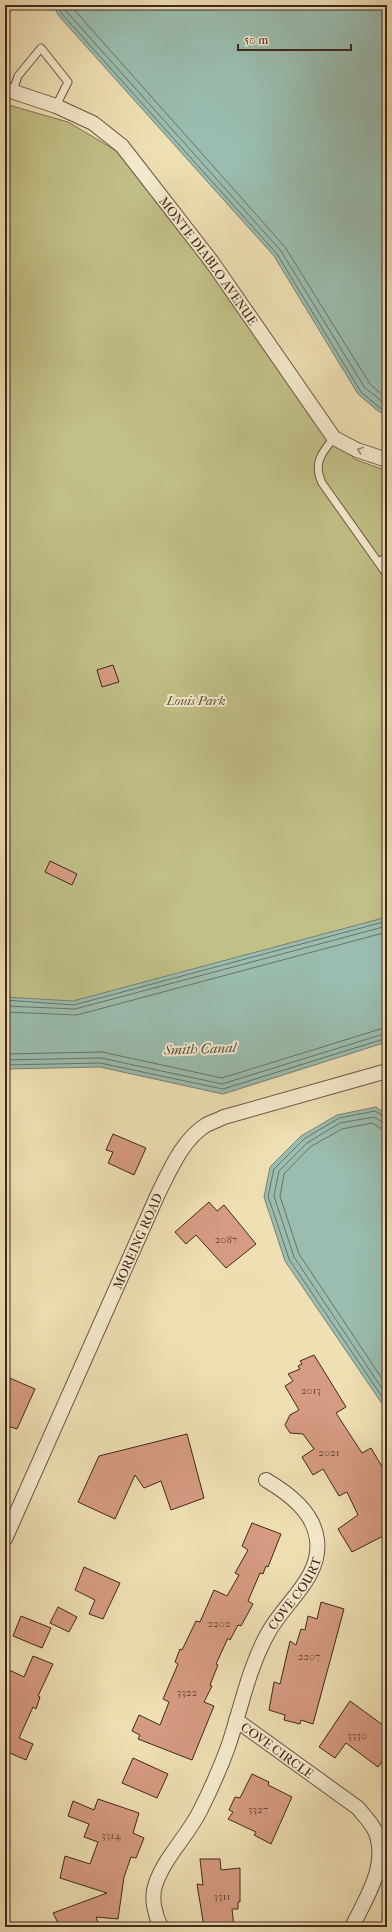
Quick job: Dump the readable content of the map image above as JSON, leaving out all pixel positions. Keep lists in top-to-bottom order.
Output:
{
  "streets": {
    "street": [
      "MONTE DIABLO AVENUE",
      "MOREING ROAD",
      "COVE COURT",
      "COVE CIRCLE"
    ]
  },
  "crossings": [
    ["COVE COURT", "COVE CIRCLE"]
  ],
  "water": ["Smith Canal"],
  "parks": ["Louis Park"],
  "house_numbers": [
    "2087",
    "2013",
    "2021",
    "2202",
    "2207",
    "3322",
    "3330",
    "3327",
    "3314",
    "3311"
  ],
  "scale_bar": "50 m"
}
